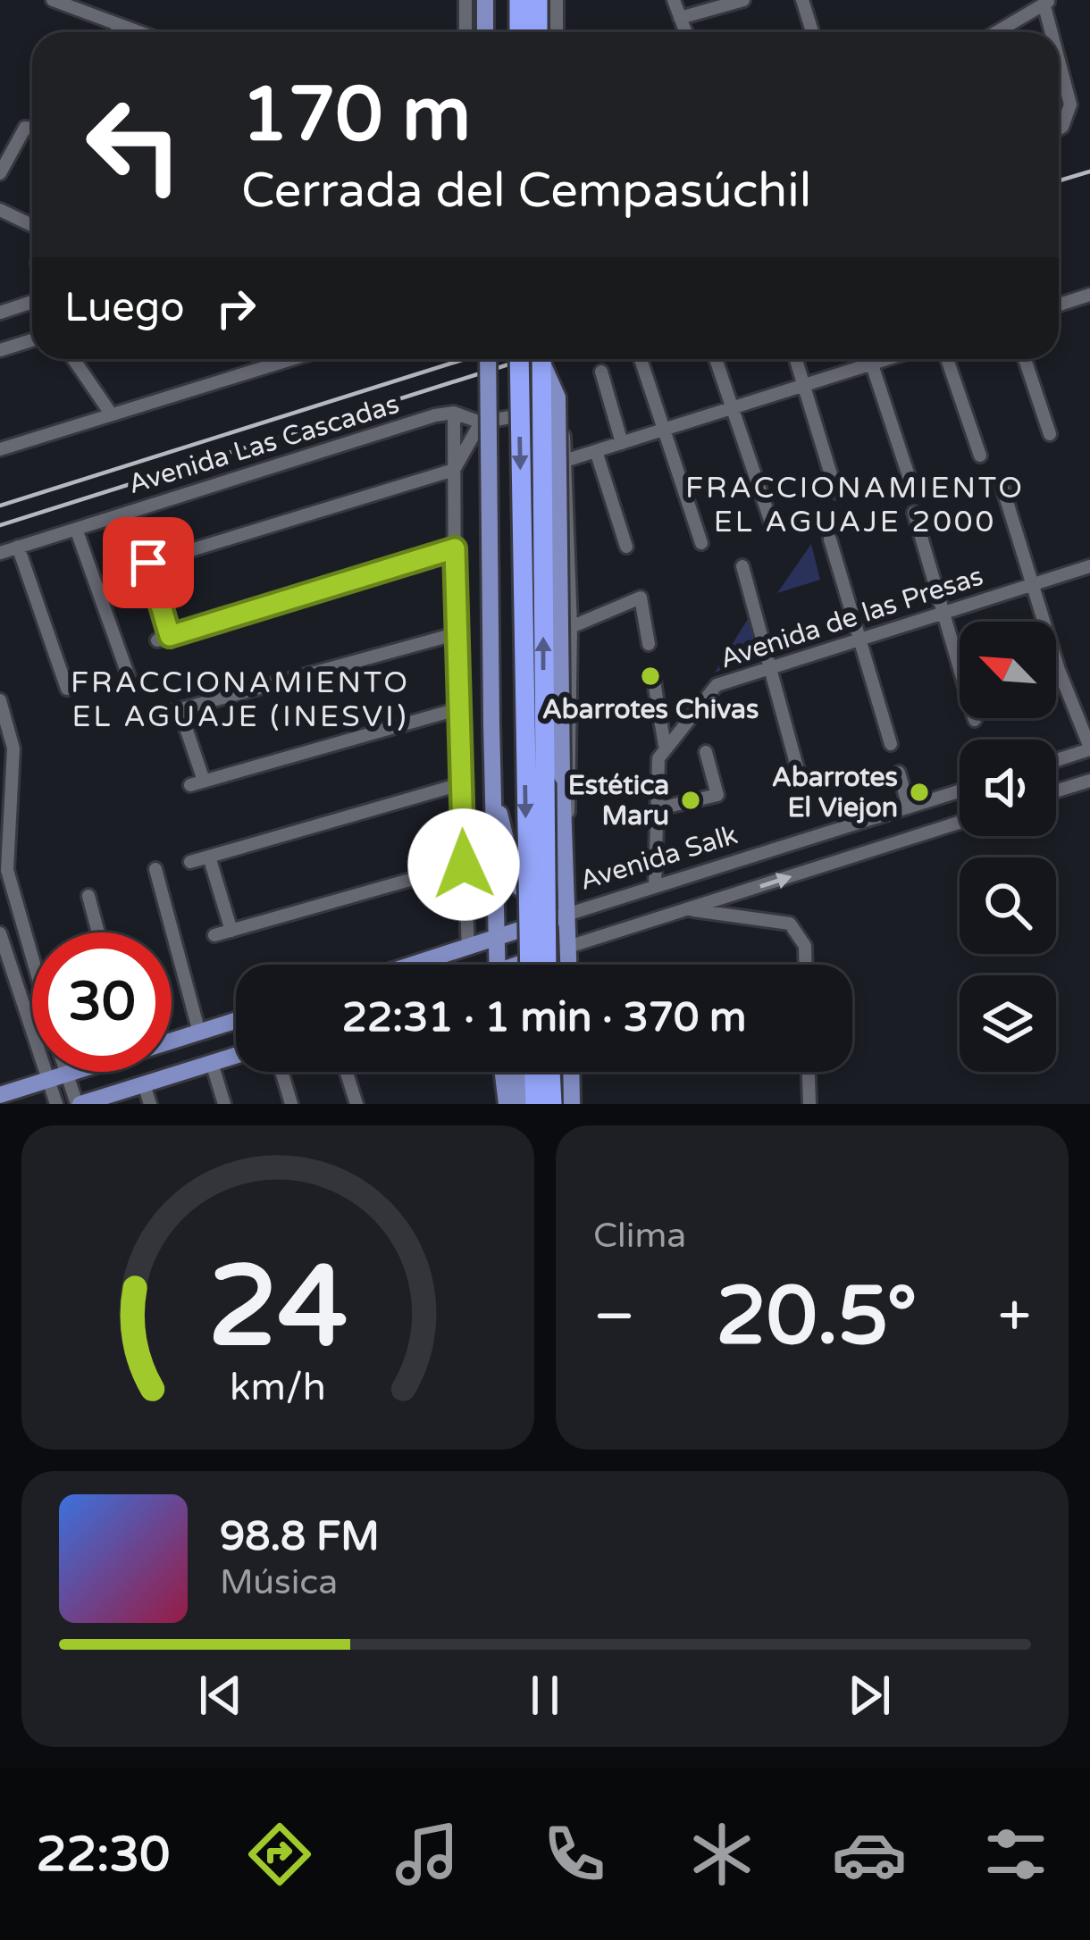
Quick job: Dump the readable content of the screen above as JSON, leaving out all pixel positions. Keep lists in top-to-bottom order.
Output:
{
  "streets": {
    "main road": ["Avenida Salk"],
    "street": ["Avenida Las Cascadas", "Avenida de las Presas"]
  },
  "districts": ["FRACCIONAMIENTO EL AGUAJE 2000", "FRACCIONAMIENTO EL AGUAJE (INESVI)"],
  "places": ["Abarrotes Chivas", "Abarrotes El Viejon", "Estética Maru"],
  "north": "top left",
  "page": {
    "turn": ["170 m", "Cerrada del Cempasúchil"],
    "then": "Luego",
    "limit": "30",
    "trip": "22:31 · 1 min · 370 m",
    "tile": "Clima",
    "heat": ["−", "20.5°", "+"],
    "song": ["98.8 FM", "Música"],
    "tabs": "22:30",
    "gauge": ["24", "km/h"]
  }
}
